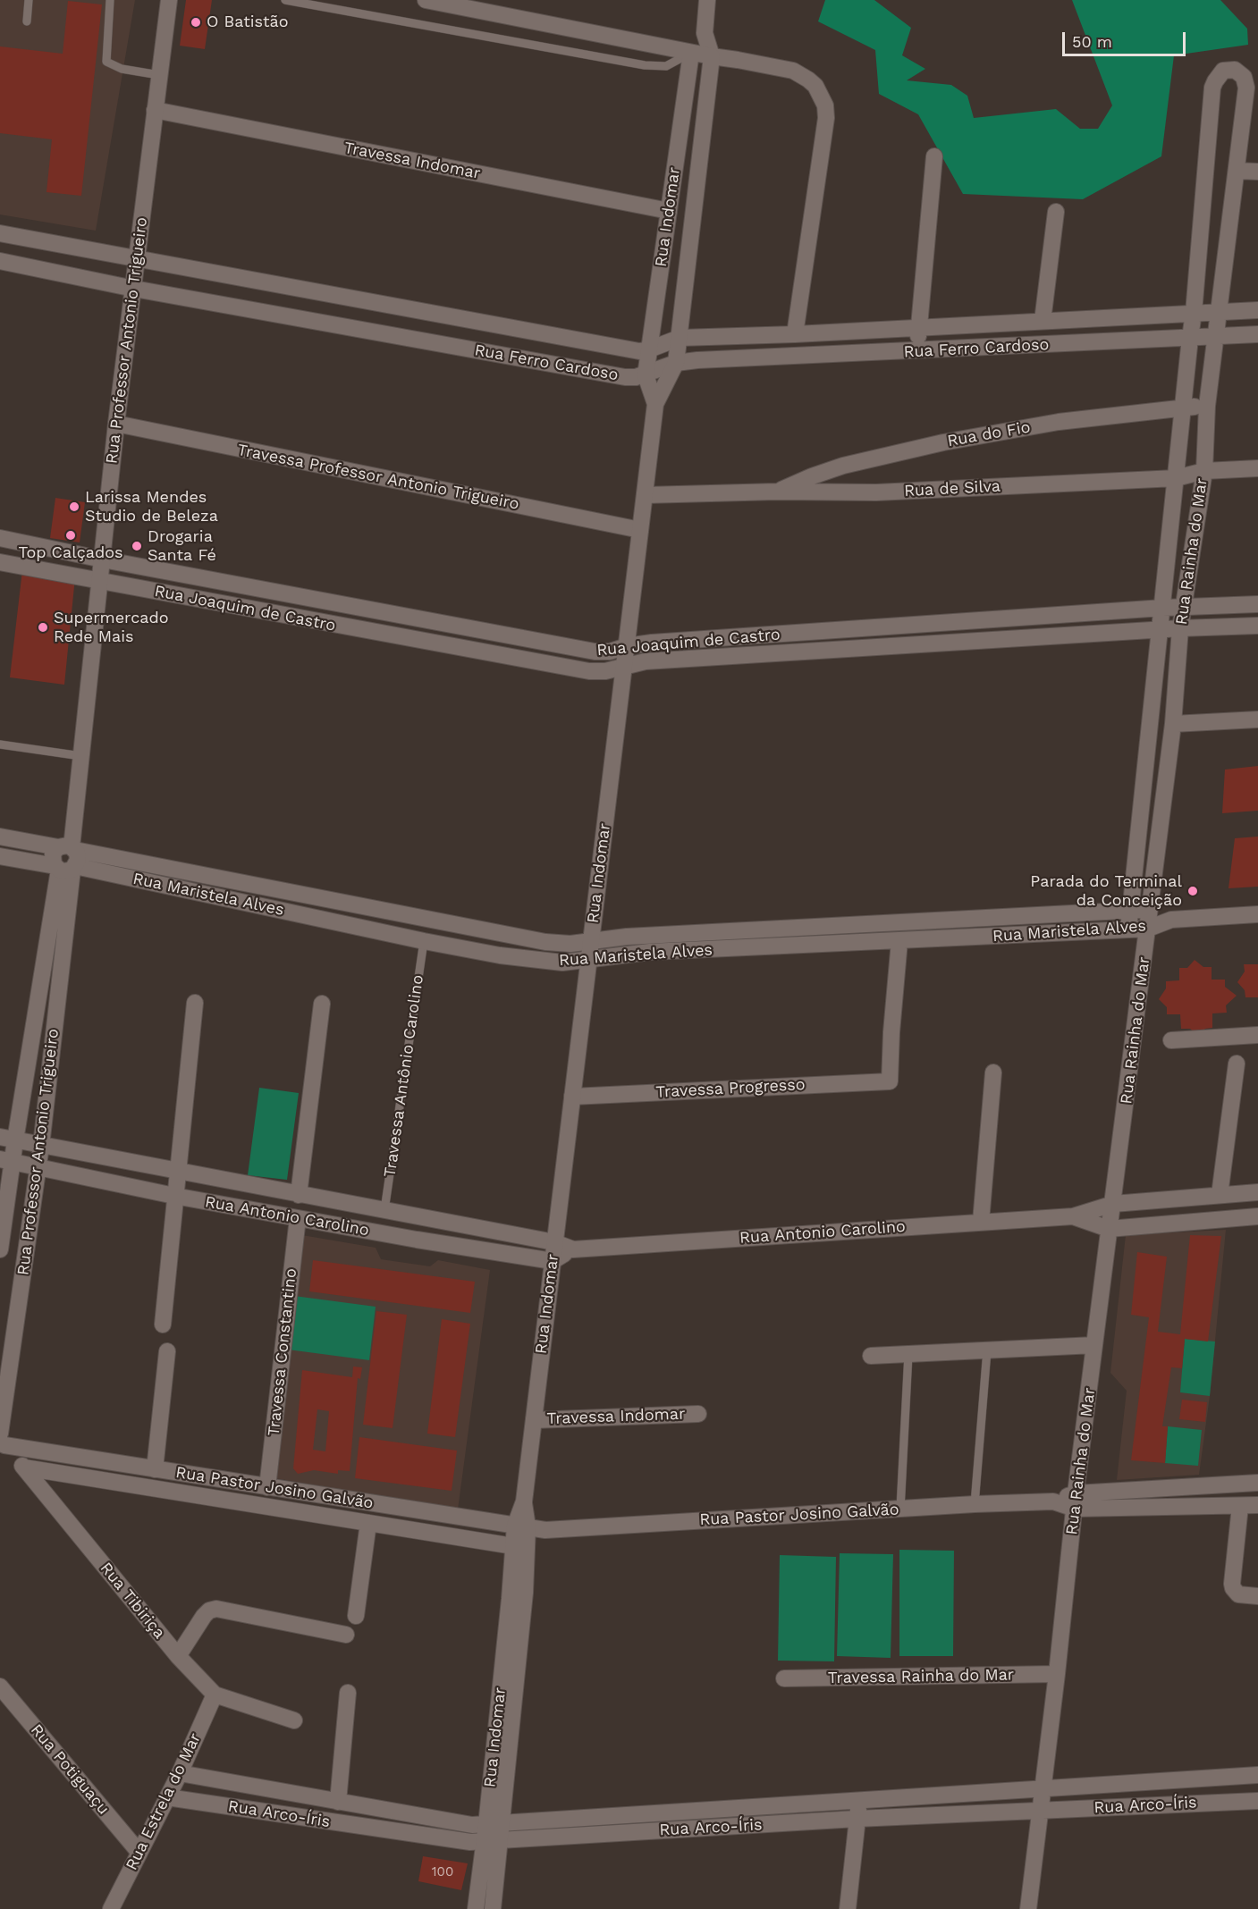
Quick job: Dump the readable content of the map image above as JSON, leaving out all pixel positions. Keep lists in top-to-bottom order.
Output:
{
  "streets": {
    "street": [
      "Travessa Indomar",
      "Rua Indomar",
      "Rua Professor Antonio Trigueiro",
      "Rua Ferro Cardoso",
      "Rua do Fio",
      "Travessa Professor Antonio Trigueiro",
      "Rua de Silva",
      "Rua Rainha do Mar",
      "Rua Joaquim de Castro",
      "Rua Maristela Alves",
      "Travessa Progresso",
      "Rua Antonio Carolino",
      "Travessa Constantino",
      "Rua Pastor Josino Galvão",
      "Rua Tibiriça",
      "Travessa Rainha do Mar",
      "Rua Potiguaçu",
      "Rua Estrela do Mar",
      "Rua Arco-Íris"
    ],
    "lane": ["Travessa Antônio Carolino"]
  },
  "crossings": [
    ["Travessa Indomar", "Rua Indomar"],
    ["Travessa Indomar", "Rua Professor Antonio Trigueiro"],
    ["Rua Indomar", "Rua Ferro Cardoso"],
    ["Rua Indomar", "Travessa Professor Antonio Trigueiro"],
    ["Rua Indomar", "Rua de Silva"],
    ["Rua Indomar", "Rua Joaquim de Castro"],
    ["Rua Indomar", "Rua Maristela Alves"],
    ["Rua Indomar", "Travessa Progresso"],
    ["Rua Indomar", "Rua Antonio Carolino"],
    ["Rua Indomar", "Rua Pastor Josino Galvão"],
    ["Rua Indomar", "Rua Arco-Íris"],
    ["Rua Professor Antonio Trigueiro", "Rua Ferro Cardoso"],
    ["Rua Professor Antonio Trigueiro", "Travessa Professor Antonio Trigueiro"],
    ["Rua Professor Antonio Trigueiro", "Rua Joaquim de Castro"],
    ["Rua Professor Antonio Trigueiro", "Rua Maristela Alves"],
    ["Rua Professor Antonio Trigueiro", "Rua Antonio Carolino"],
    ["Rua Professor Antonio Trigueiro", "Rua Pastor Josino Galvão"],
    ["Rua Professor Antonio Trigueiro", "Rua Tibiriça"],
    ["Rua Ferro Cardoso", "Rua Rainha do Mar"],
    ["Rua do Fio", "Rua de Silva"],
    ["Rua do Fio", "Rua Rainha do Mar"],
    ["Rua de Silva", "Rua Rainha do Mar"],
    ["Rua Rainha do Mar", "Rua Joaquim de Castro"],
    ["Rua Rainha do Mar", "Rua Maristela Alves"],
    ["Rua Rainha do Mar", "Rua Antonio Carolino"],
    ["Rua Rainha do Mar", "Rua Pastor Josino Galvão"],
    ["Rua Rainha do Mar", "Travessa Rainha do Mar"],
    ["Rua Rainha do Mar", "Rua Arco-Íris"],
    ["Rua Maristela Alves", "Travessa Antônio Carolino"],
    ["Rua Maristela Alves", "Travessa Progresso"],
    ["Travessa Antônio Carolino", "Rua Antonio Carolino"],
    ["Rua Antonio Carolino", "Travessa Constantino"],
    ["Travessa Constantino", "Rua Pastor Josino Galvão"],
    ["Rua Pastor Josino Galvão", "Rua Tibiriça"],
    ["Rua Tibiriça", "Rua Estrela do Mar"],
    ["Rua Potiguaçu", "Rua Estrela do Mar"],
    ["Rua Estrela do Mar", "Rua Arco-Íris"]
  ],
  "places": [
    "O Batistão",
    "Larissa Mendes Studio de Beleza",
    "Top Calçados",
    "Drogaria Santa Fé",
    "Supermercado Rede Mais",
    "Parada do Terminal da Conceição"
  ],
  "house_numbers": ["100"],
  "scale_bar": "50 m"
}
